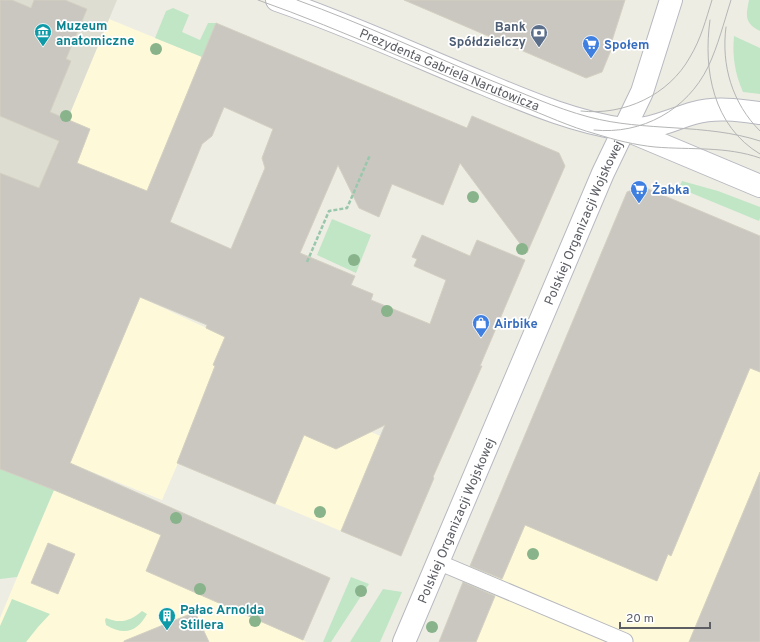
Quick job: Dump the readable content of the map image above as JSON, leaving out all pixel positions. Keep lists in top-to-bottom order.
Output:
{
  "streets": {
    "street": ["Prezydenta Gabriela Narutowicza", "Polskiej Organizacji Wojskowej"]
  },
  "crossings": [
    ["Prezydenta Gabriela Narutowicza", "Polskiej Organizacji Wojskowej"]
  ],
  "places": {
    "museum": ["Muzeum anatomiczne"],
    "bank": ["Bank Spółdzielczy"],
    "supermarket": ["Społem", "Żabka"],
    "shop": ["Airbike"],
    "building": ["Pałac Arnolda Stillera"]
  },
  "scale_bar": "20 m"
}
